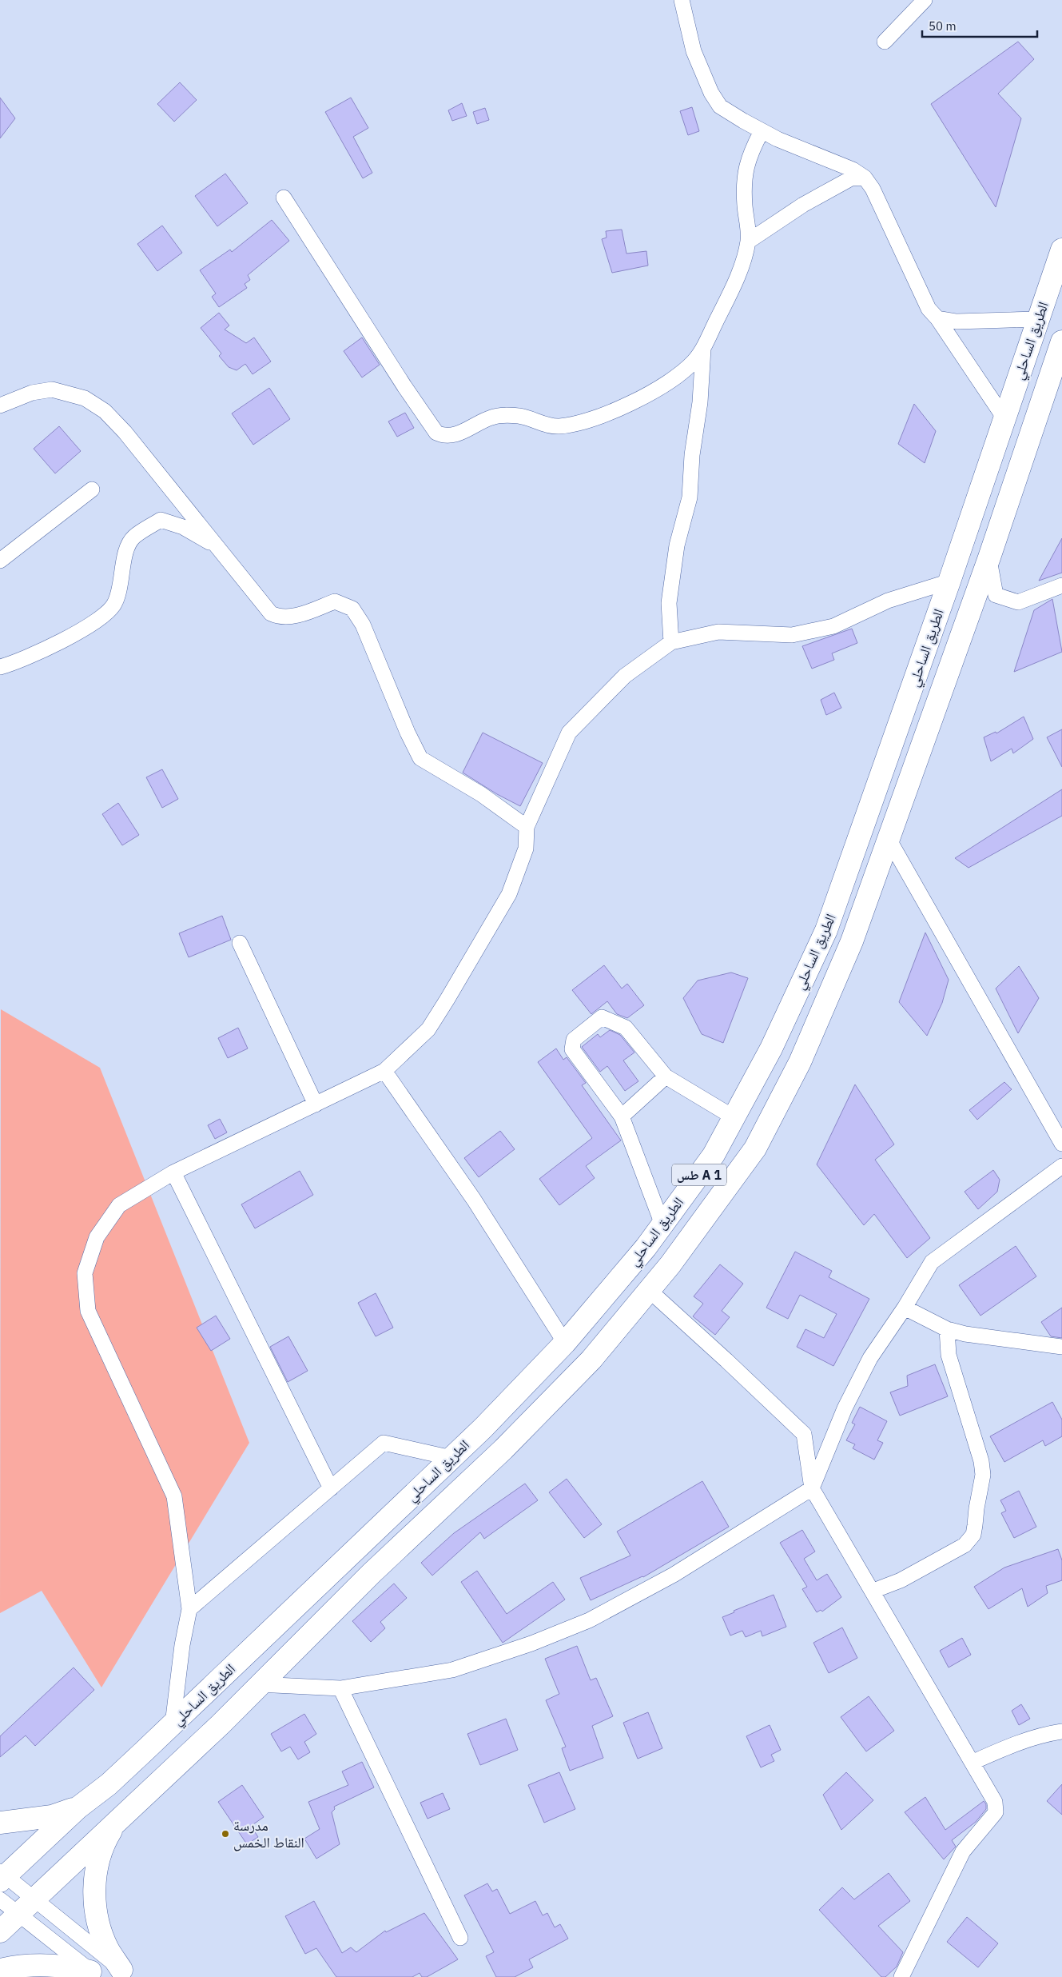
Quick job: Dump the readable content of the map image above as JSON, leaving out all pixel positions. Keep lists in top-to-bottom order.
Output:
{
  "streets": {
    "highway": ["الطريق الساحلي", "طس A 1"]
  },
  "places": ["مدرسة النقاط الخمس"],
  "scale_bar": "50 m"
}
